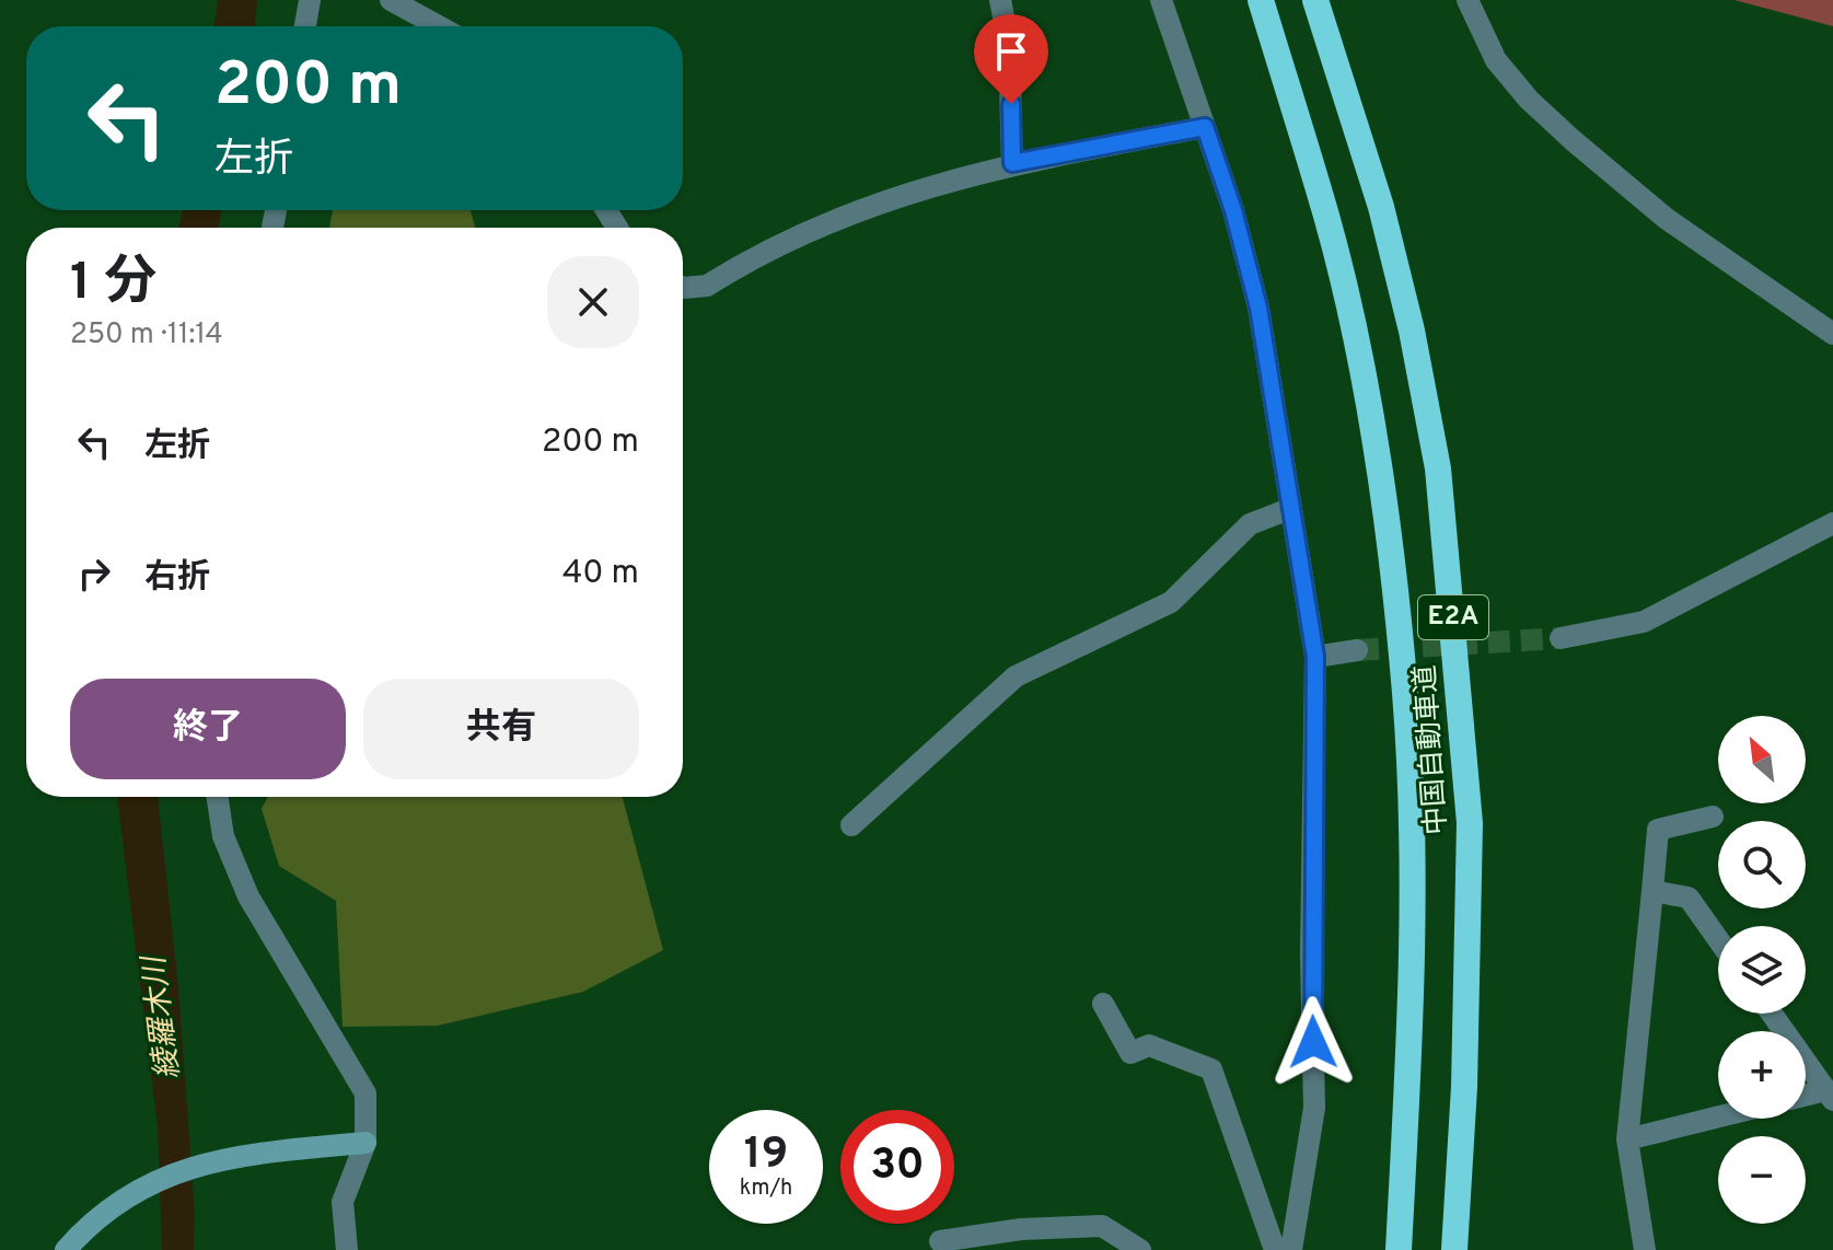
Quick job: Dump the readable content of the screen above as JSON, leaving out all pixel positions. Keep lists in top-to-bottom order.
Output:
{
  "streets": {
    "highway": ["E2A", "中国自動車道"]
  },
  "water": ["綾羅木川"],
  "north": "top left",
  "page": {
    "turn": ["200 m", "左折"],
    "heading": ["1 分", "250 m · 11:14"],
    "list": [
      {
        "name": "左折",
        "value": "200 m"
      },
      {
        "name": "右折",
        "value": "40 m"
      }
    ],
    "buttons": ["終了", "共有"],
    "map_buttons": ["+", "−"],
    "speed": "19 km/h",
    "limit": "30"
  }
}
